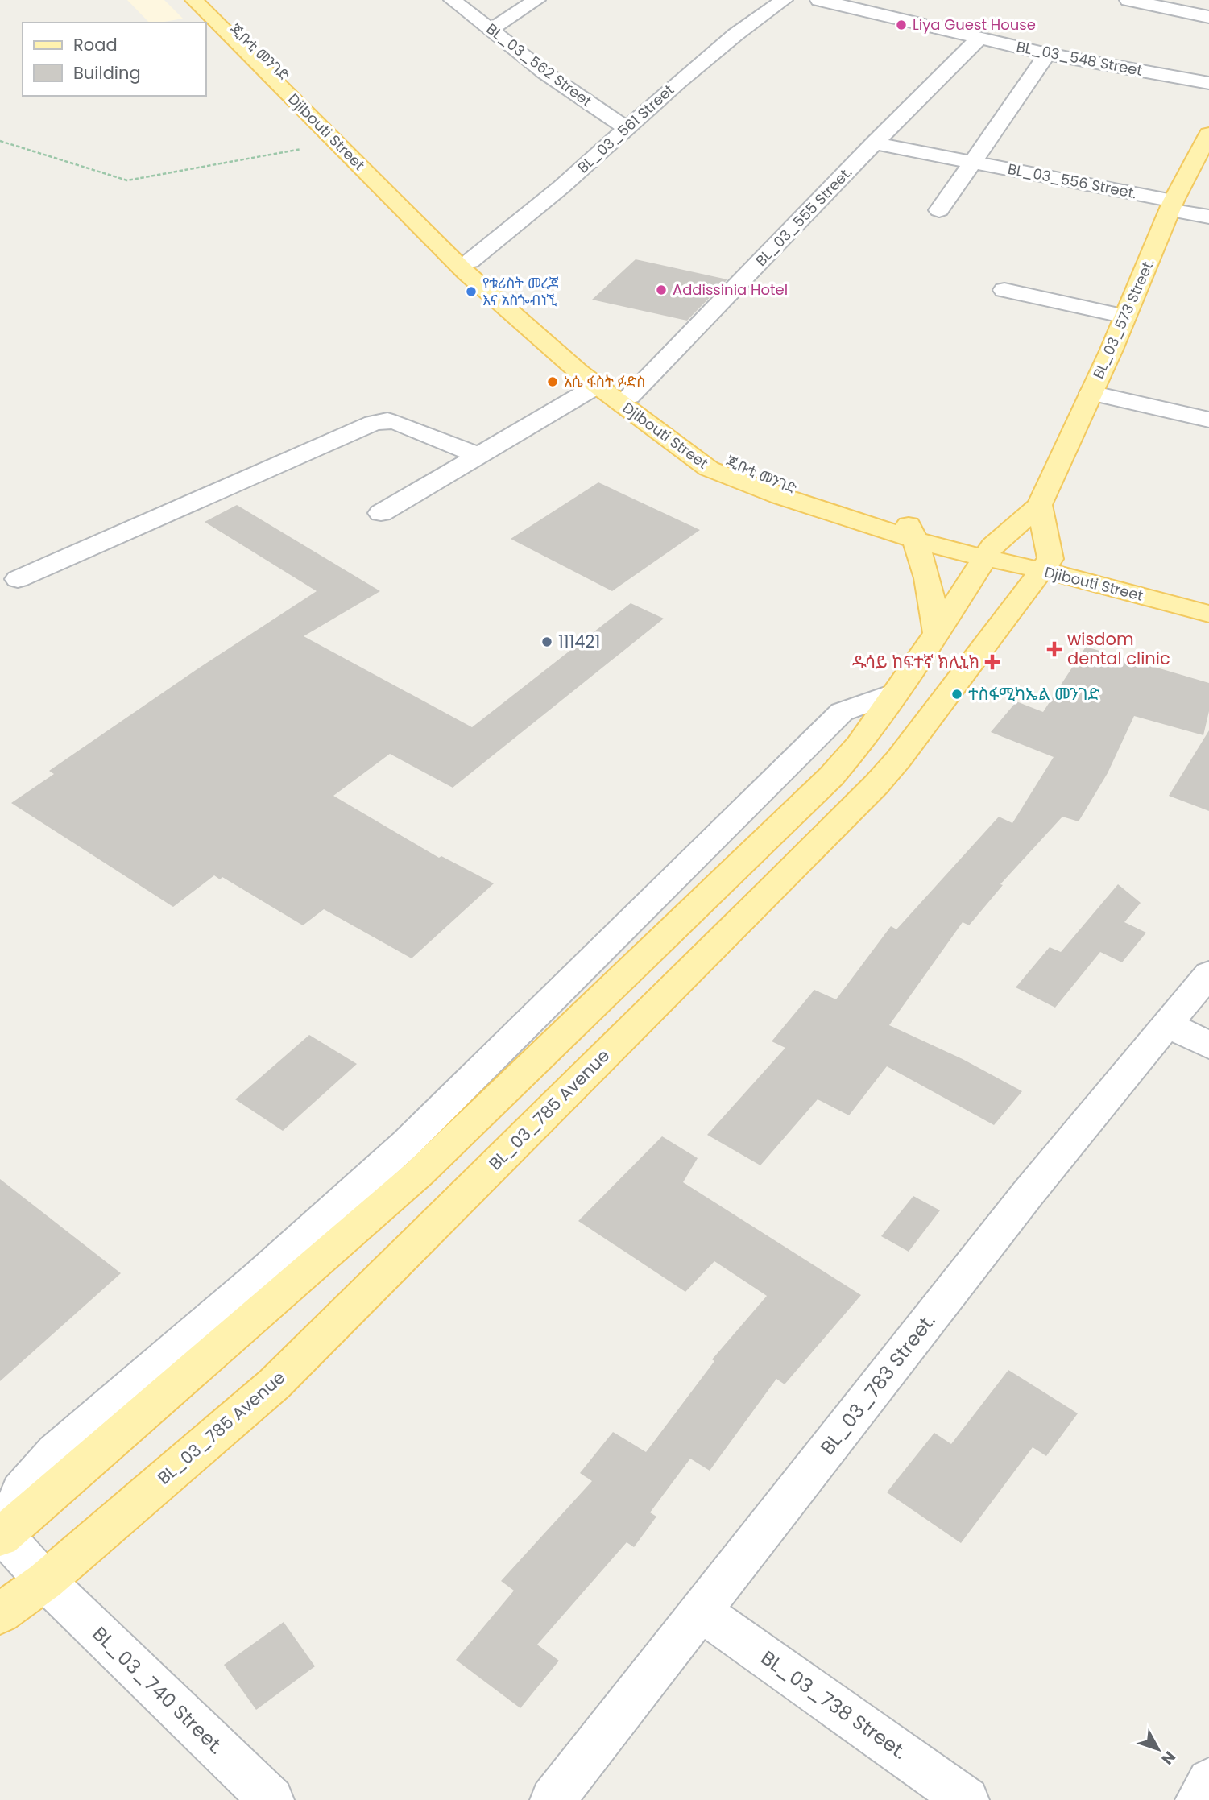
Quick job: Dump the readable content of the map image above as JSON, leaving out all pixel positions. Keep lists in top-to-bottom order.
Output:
{
  "streets": {
    "main road": [
      "ጂቡቲ መንገድ",
      "Djibouti Street",
      "BL_03_573 Street.",
      "BL_03_785 Avenue"
    ],
    "street": [
      "BL_03_548 Street",
      "BL_03_562 Street",
      "BL_03_561 Street",
      "BL_03_556 Street.",
      "BL_03_555 Street.",
      "BL_03_783 Street.",
      "BL_03_740 Street.",
      "BL_03_738 Street."
    ]
  },
  "crossings": [
    ["ጂቡቲ መንገድ", "BL_03_561 Street"],
    ["ጂቡቲ መንገድ", "Djibouti Street"],
    ["ጂቡቲ መንገድ", "BL_03_555 Street."],
    ["BL_03_548 Street", "BL_03_555 Street."],
    ["BL_03_562 Street", "BL_03_561 Street"],
    ["Djibouti Street", "BL_03_785 Avenue"],
    ["BL_03_556 Street.", "BL_03_555 Street."],
    ["BL_03_556 Street.", "BL_03_573 Street."],
    ["BL_03_785 Avenue", "BL_03_740 Street."],
    ["BL_03_783 Street.", "BL_03_738 Street."]
  ],
  "places": {
    "other": [
      "Liya Guest House",
      "Addissinia Hotel",
      "የቱሪስት መረጃ እና አስጐብነኚ",
      "አሴ ፋስት ፉድስ",
      "111421",
      "ተስፋሚካኤል መንገድ"
    ],
    "health": ["wisdom dental clinic", "ዱሳይ ከፍተኛ ክሊኒክ"]
  },
  "legend": ["Road", "Building"],
  "north": "bottom right"
}
